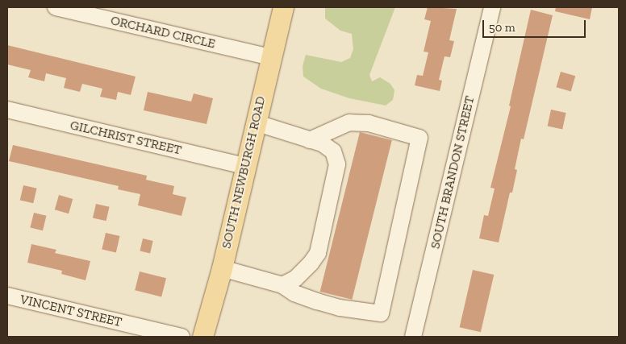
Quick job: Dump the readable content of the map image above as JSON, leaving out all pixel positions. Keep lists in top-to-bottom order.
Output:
{
  "streets": {
    "main road": ["SOUTH NEWBURGH ROAD"],
    "street": [
      "ORCHARD CIRCLE",
      "GILCHRIST STREET",
      "SOUTH BRANDON STREET",
      "VINCENT STREET"
    ]
  },
  "crossings": [
    ["ORCHARD CIRCLE", "SOUTH NEWBURGH ROAD"],
    ["GILCHRIST STREET", "SOUTH NEWBURGH ROAD"]
  ],
  "scale_bar": "50 m"
}
